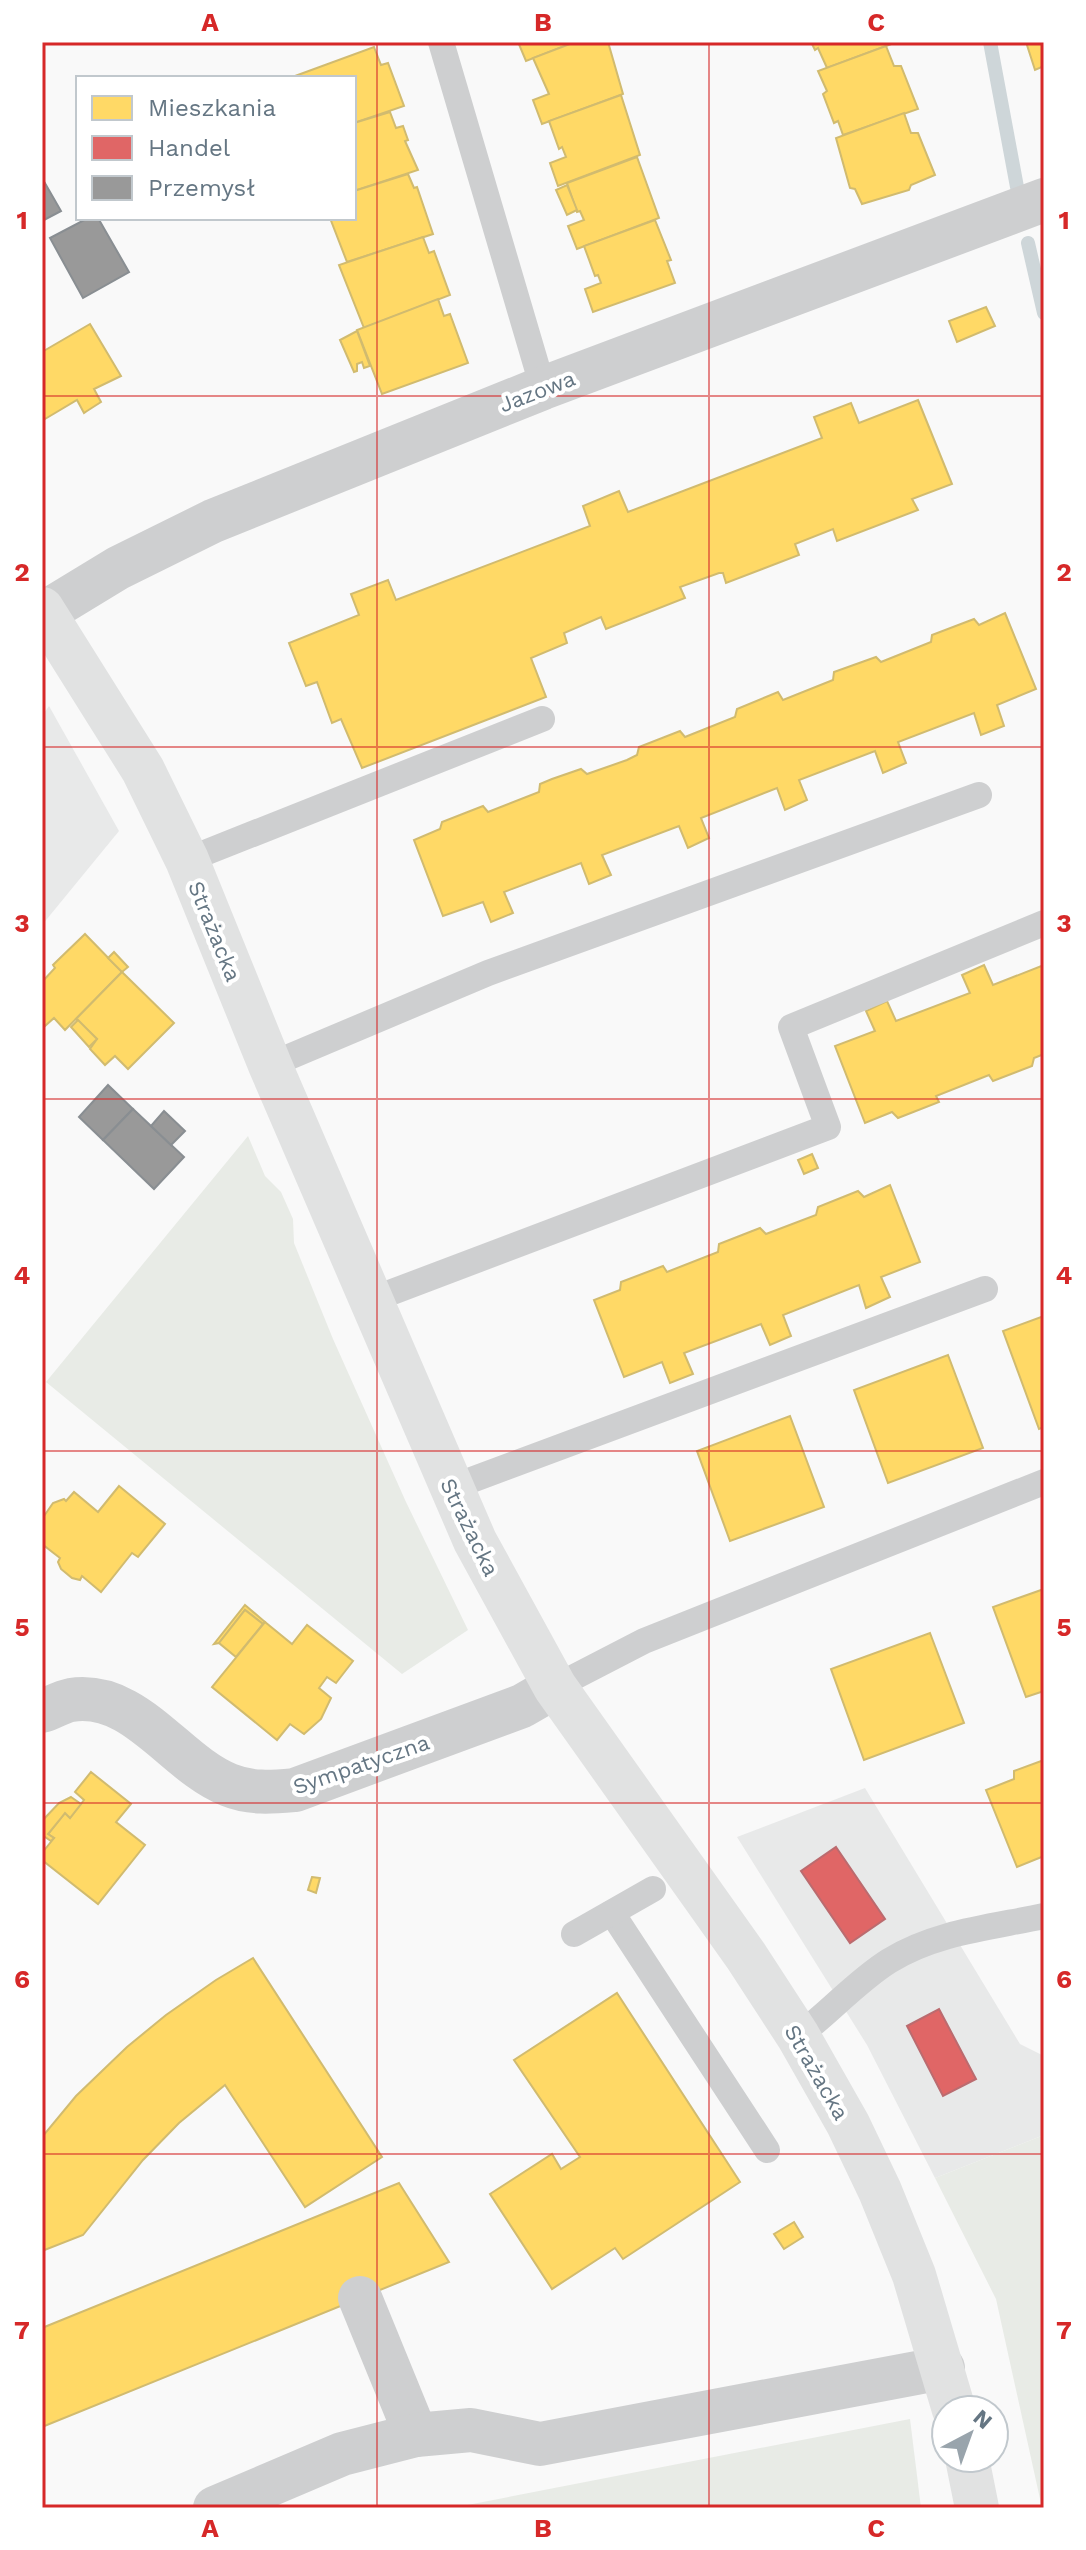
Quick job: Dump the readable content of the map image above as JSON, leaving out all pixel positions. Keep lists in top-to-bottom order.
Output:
{
  "streets": {
    "street": ["Jazowa", "Strażacka", "Sympatyczna"]
  },
  "crossings": [
    ["Jazowa", "Strażacka"],
    ["Strażacka", "Sympatyczna"]
  ],
  "legend": ["Mieszkania", "Handel", "Przemysł"],
  "north": "top right",
  "grid": {
    "columns": ["A", "B", "C"],
    "rows": [
      "1",
      "2",
      "3",
      "4",
      "5",
      "6",
      "7"
    ]
  }
}
